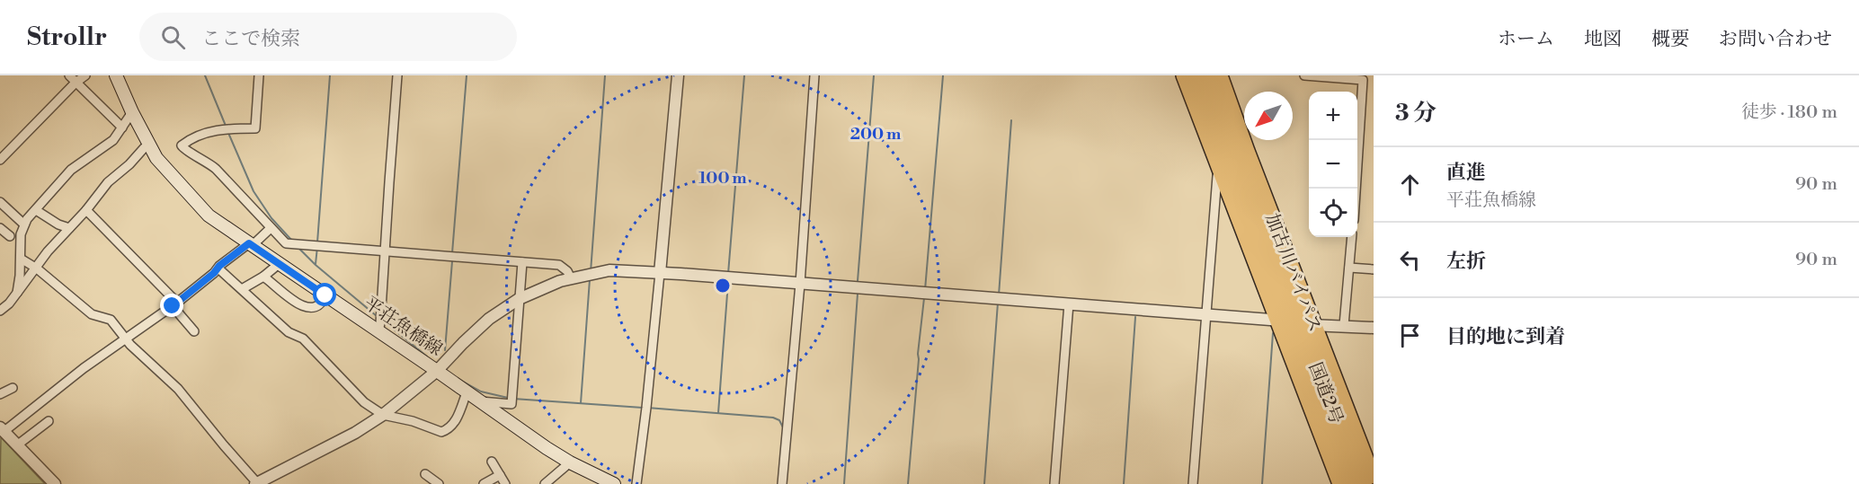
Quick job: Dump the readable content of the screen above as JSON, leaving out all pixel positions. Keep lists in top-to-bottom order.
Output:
{
  "streets": {
    "highway": ["加古川バイパス", "国道2号"],
    "main road": ["平荘魚橋線"]
  },
  "crossings": [
    ["加古川バイパス", "国道2号"]
  ],
  "north": "bottom left",
  "page": {
    "header": "Strollr",
    "search": "ここで検索",
    "nav": [
      "ホーム",
      "地図",
      "概要",
      "お問い合わせ"
    ],
    "heading": ["3 分", "徒歩 · 180 m"],
    "map_buttons": ["+", "−"],
    "list": [
      ["直進", "平荘魚橋線", "90 m"],
      ["左折", "90 m"],
      "目的地に到着"
    ]
  },
  "rings": ["200 m", "100 m"]
}
